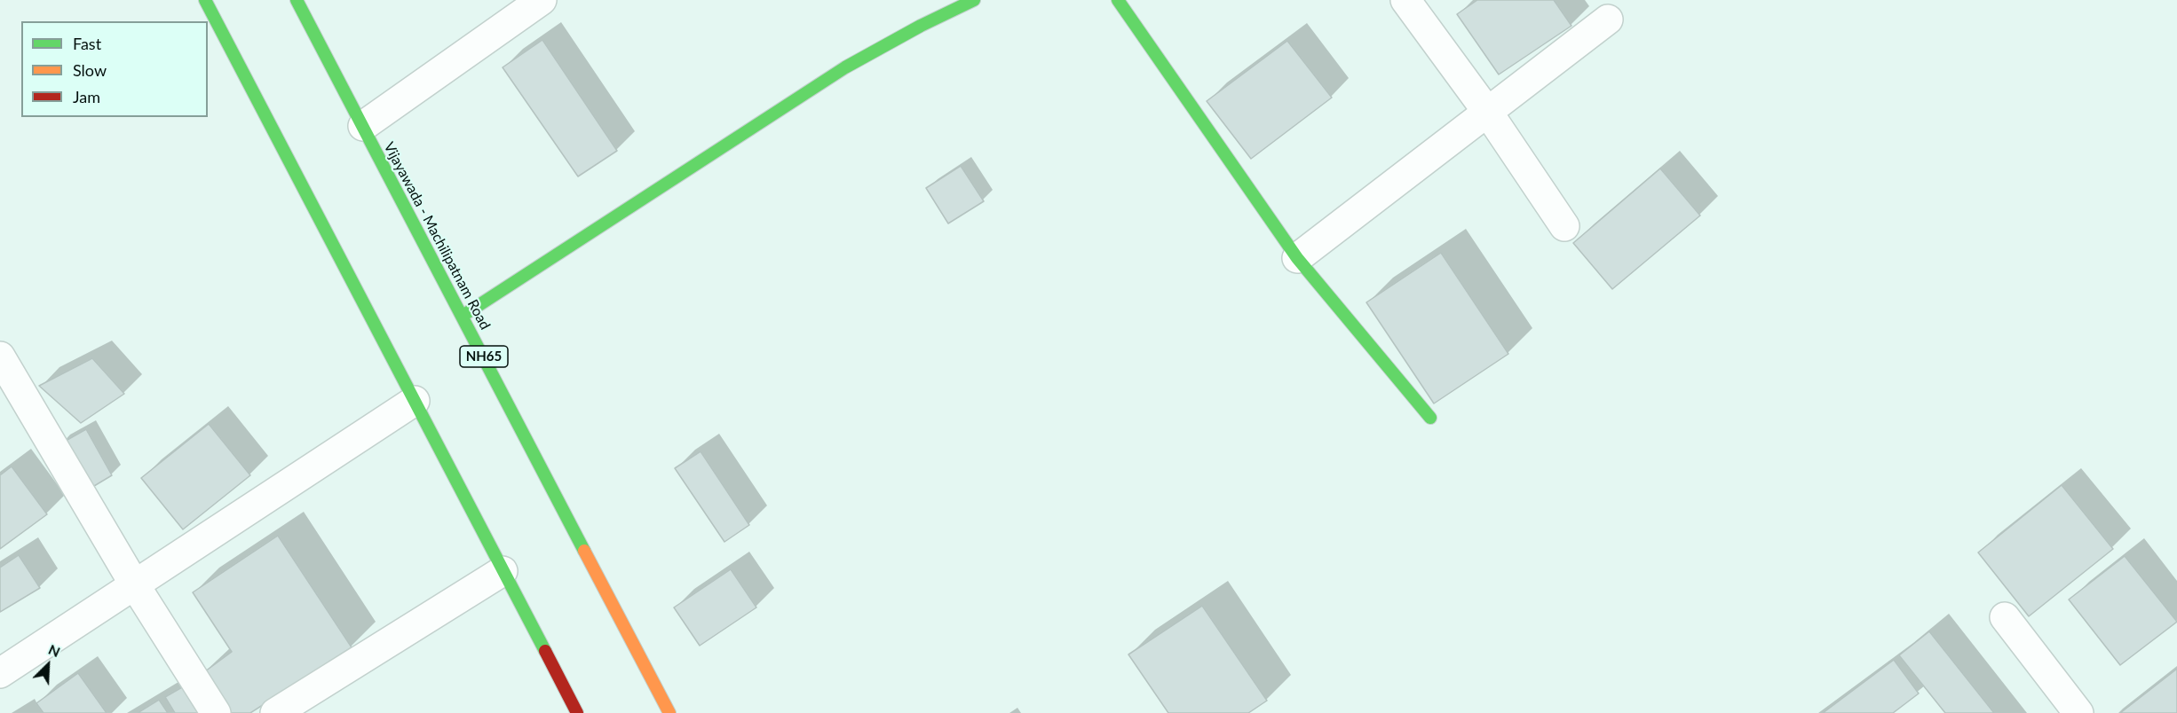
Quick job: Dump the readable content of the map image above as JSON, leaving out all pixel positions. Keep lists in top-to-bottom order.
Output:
{
  "streets": {
    "main road": ["Vijayawada - Machilipatnam Road", "NH65"]
  },
  "legend": ["Fast", "Slow", "Jam"],
  "north": "top right"
}
